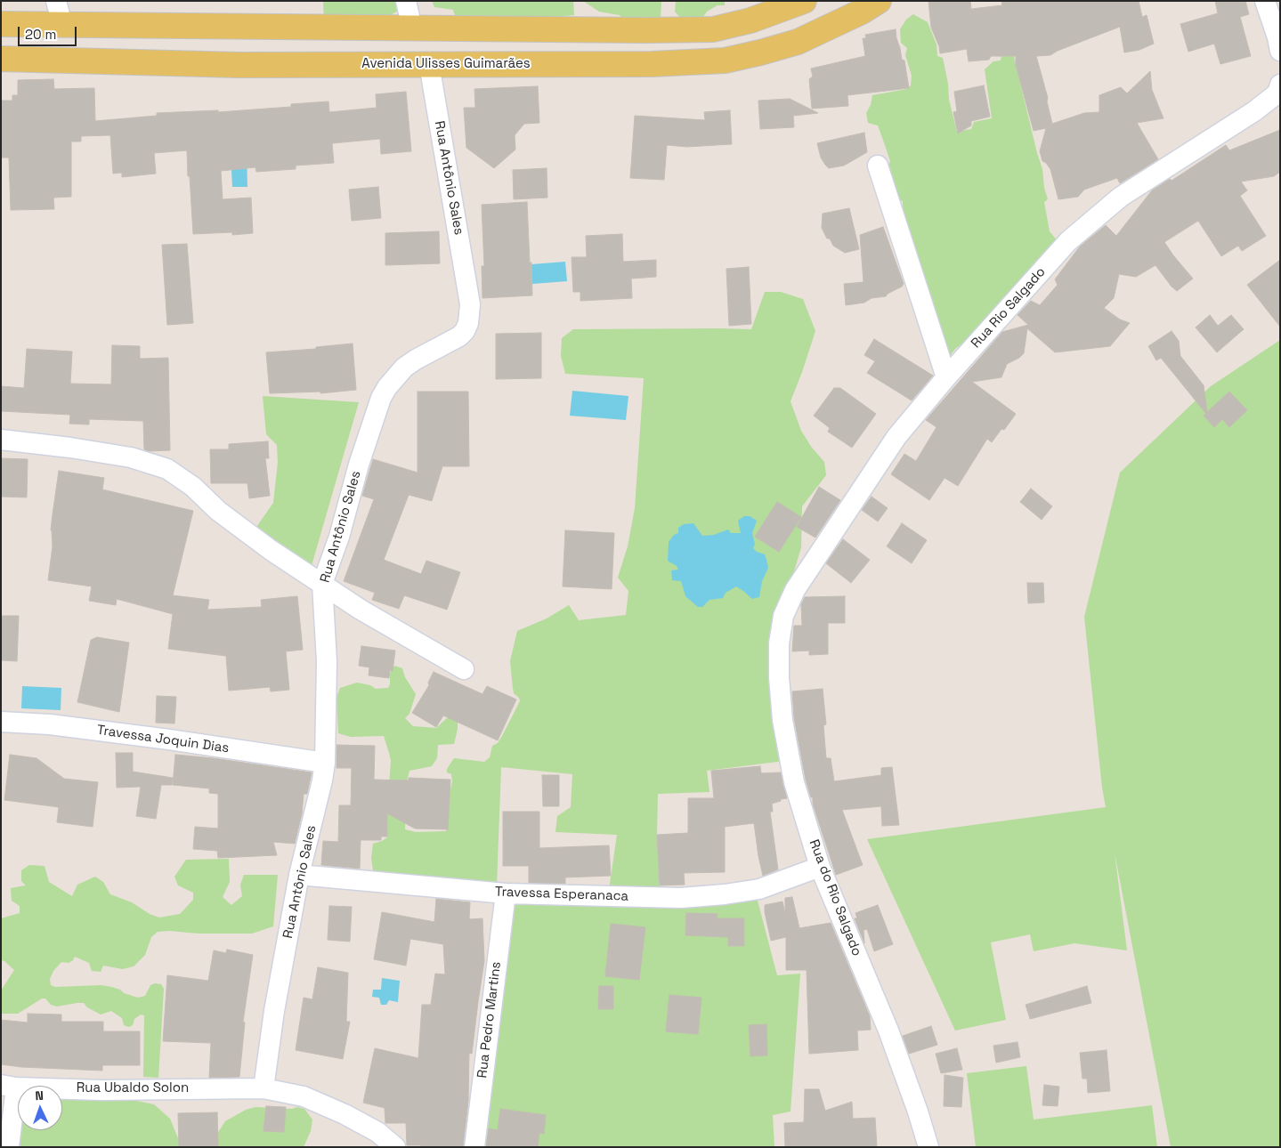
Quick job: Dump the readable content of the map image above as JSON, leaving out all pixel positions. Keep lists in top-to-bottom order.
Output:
{
  "streets": {
    "main road": ["Avenida Ulisses Guimarães"],
    "street": [
      "Rua Antônio Sales",
      "Rua Rio Salgado",
      "Travessa Joquin Dias",
      "Travessa Esperanaca",
      "Rua do Rio Salgado",
      "Rua Pedro Martins",
      "Rua Ubaldo Solon"
    ]
  },
  "crossings": [
    ["Avenida Ulisses Guimarães", "Rua Antônio Sales"],
    ["Rua Antônio Sales", "Travessa Joquin Dias"],
    ["Rua Antônio Sales", "Travessa Esperanaca"],
    ["Rua Antônio Sales", "Rua Ubaldo Solon"],
    ["Rua Rio Salgado", "Rua do Rio Salgado"],
    ["Travessa Esperanaca", "Rua do Rio Salgado"],
    ["Travessa Esperanaca", "Rua Pedro Martins"]
  ],
  "scale_bar": "20 m",
  "north": "top"
}
